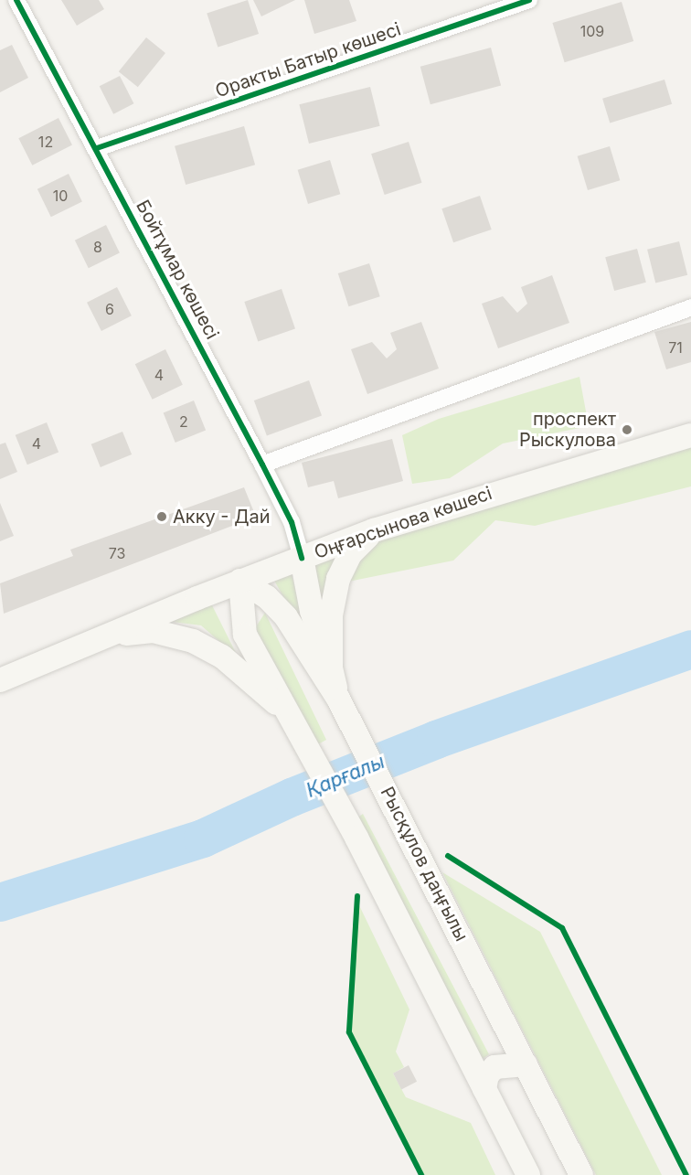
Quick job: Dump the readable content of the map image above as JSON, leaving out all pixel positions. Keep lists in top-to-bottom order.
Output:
{
  "streets": {
    "main road": ["Оңғарсынова көшесі", "Рысқұлов даңғылы"],
    "street": ["Оракты Батыр көшесі", "Бойтұмар көшесі"]
  },
  "crossings": [
    ["Оракты Батыр көшесі", "Бойтұмар көшесі"],
    ["Бойтұмар көшесі", "Оңғарсынова көшесі"],
    ["Оңғарсынова көшесі", "Рысқұлов даңғылы"]
  ],
  "water": ["Қарғалы"],
  "places": ["проспект Рыскулова", "Акку - Дай"],
  "house_numbers": [
    "109",
    "12",
    "10",
    "8",
    "6",
    "71",
    "4",
    "2",
    "4",
    "73"
  ]
}
